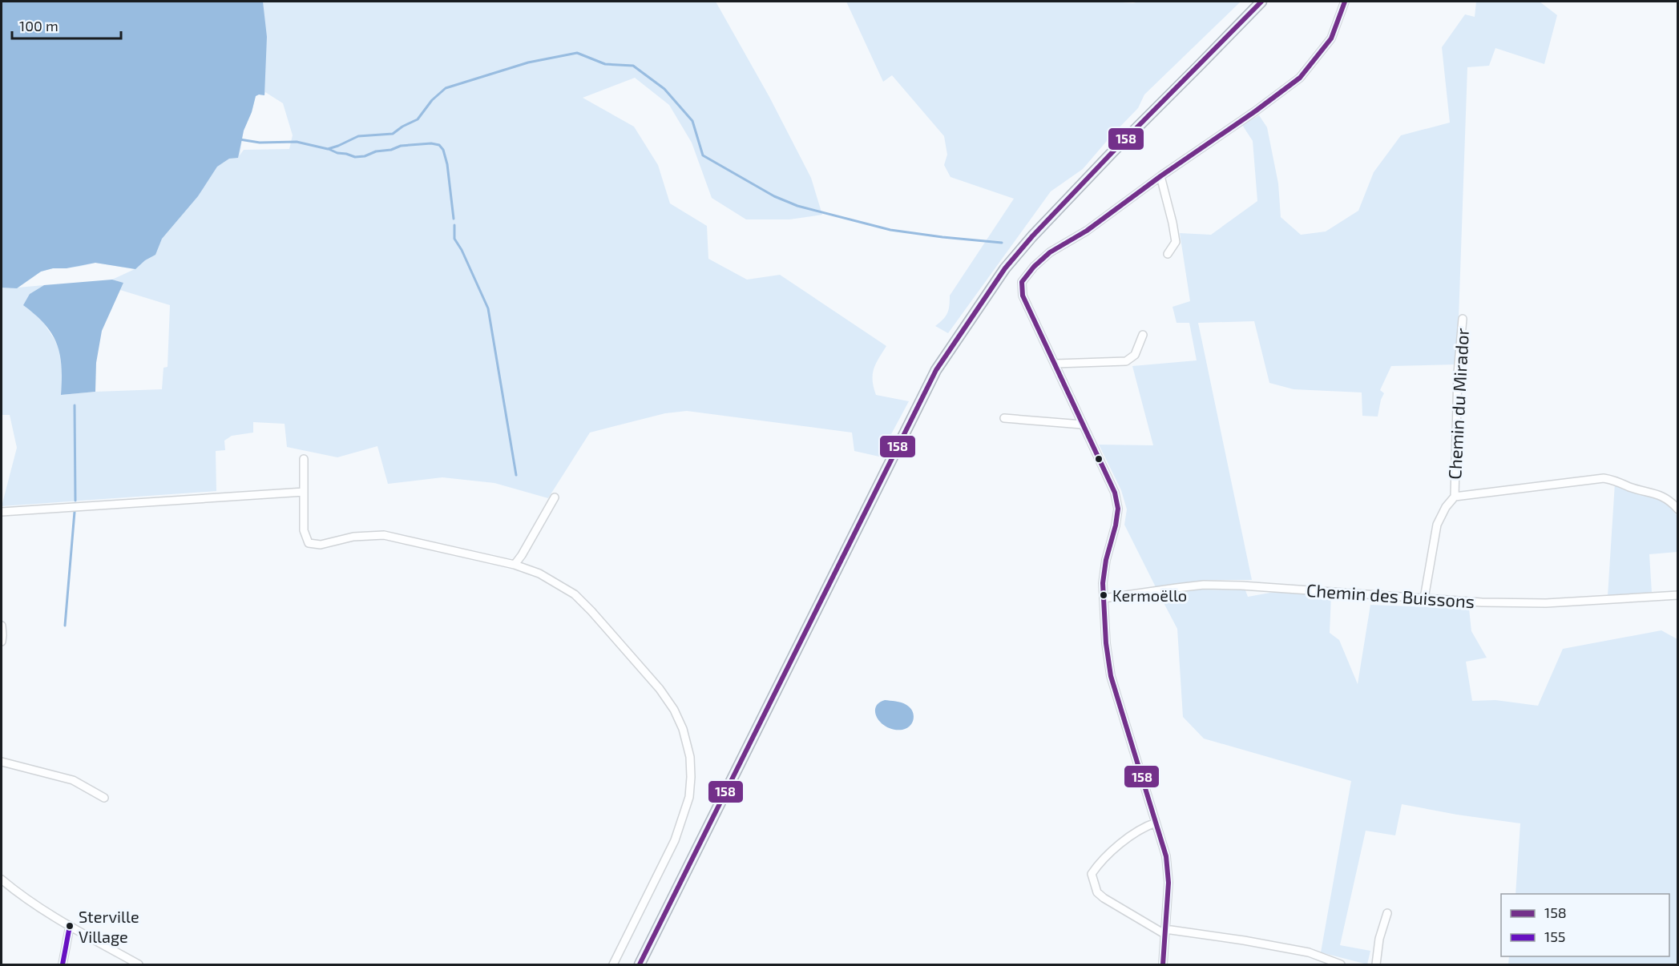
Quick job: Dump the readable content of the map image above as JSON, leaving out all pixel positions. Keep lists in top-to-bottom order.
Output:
{
  "streets": {
    "street": ["Chemin du Mirador", "Chemin des Buissons"]
  },
  "crossings": [
    ["Chemin du Mirador", "Chemin des Buissons"]
  ],
  "places": ["Kermoëllo", "Sterville Village"],
  "lines": ["transit line 158", "transit line 155"],
  "legend": ["158", "155"],
  "scale_bar": "100 m"
}
